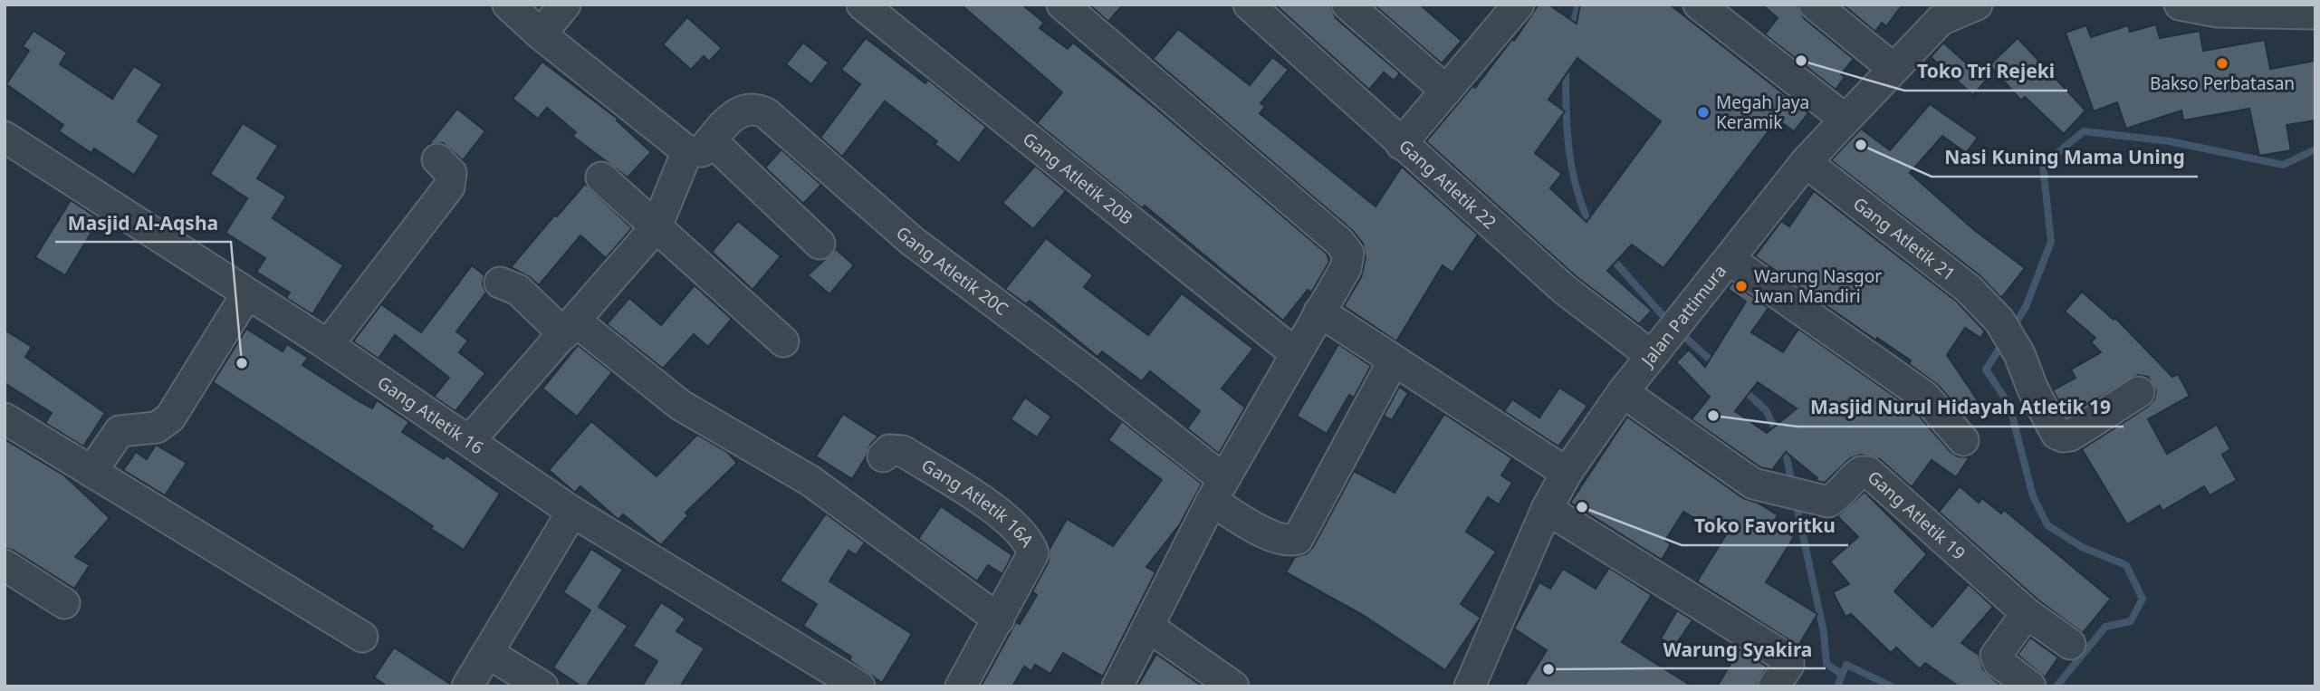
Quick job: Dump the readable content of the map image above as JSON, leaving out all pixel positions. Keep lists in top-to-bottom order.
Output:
{
  "streets": {
    "street": [
      "Gang Atletik 20B",
      "Gang Atletik 22",
      "Gang Atletik 21",
      "Gang Atletik 20C",
      "Jalan Pattimura",
      "Gang Atletik 16",
      "Gang Atletik 16A",
      "Gang Atletik 19"
    ]
  },
  "crossings": [
    ["Gang Atletik 22", "Jalan Pattimura"],
    ["Gang Atletik 21", "Jalan Pattimura"],
    ["Jalan Pattimura", "Gang Atletik 19"]
  ],
  "places": [
    "Toko Tri Rejeki",
    "Bakso Perbatasan",
    "Megah Jaya Keramik",
    "Nasi Kuning Mama Uning",
    "Warung Nasgor Iwan Mandiri",
    "Masjid Al-Aqsha",
    "Masjid Nurul Hidayah Atletik 19",
    "Toko Favoritku",
    "Warung Syakira"
  ]
}
